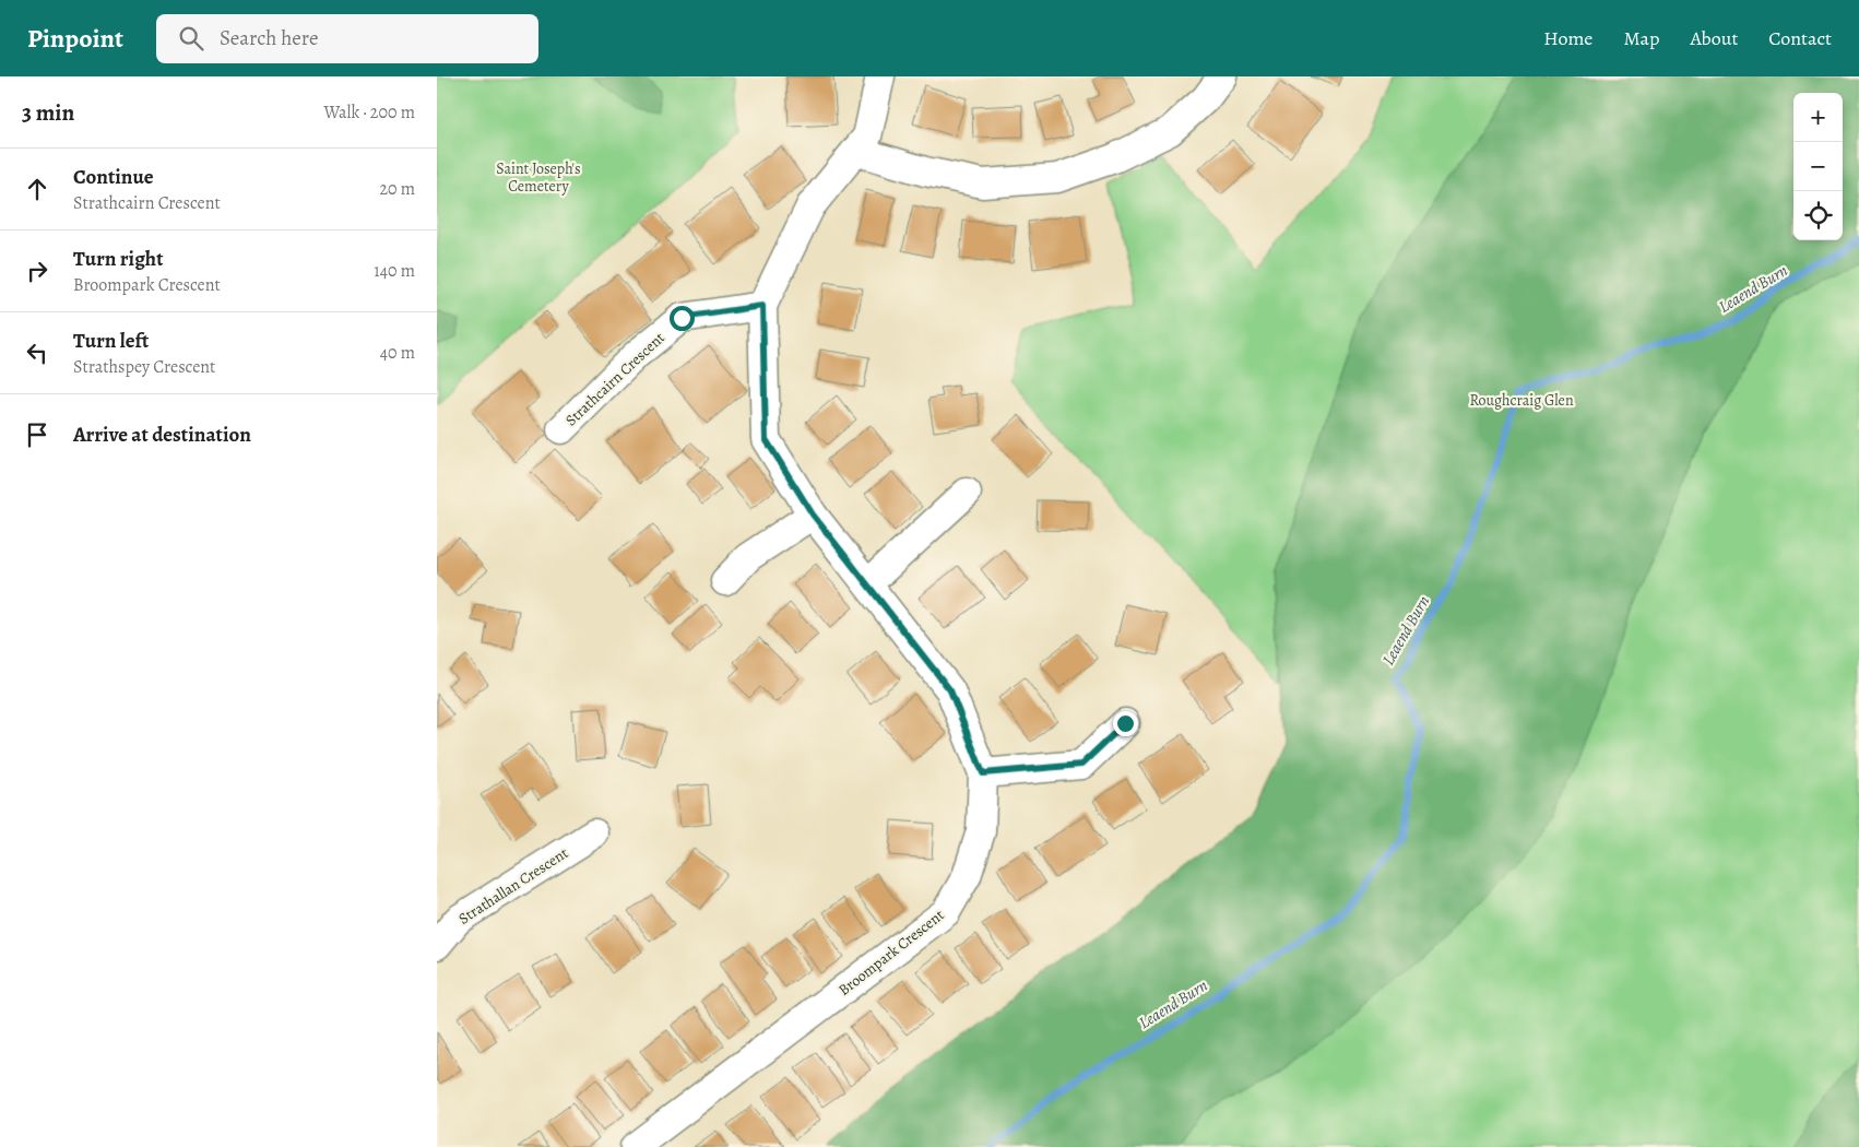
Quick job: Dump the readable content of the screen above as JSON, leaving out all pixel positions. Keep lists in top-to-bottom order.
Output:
{
  "streets": {
    "street": ["Strathcairn Crescent", "Strathallan Crescent", "Broompark Crescent"]
  },
  "crossings": [
    ["Strathcairn Crescent", "Broompark Crescent"]
  ],
  "water": ["Leaend Burn"],
  "parks": ["Saint Joseph's Cemetery", "Roughcraig Glen"],
  "page": {
    "header": "Pinpoint",
    "search": "Search here",
    "nav": [
      "Home",
      "Map",
      "About",
      "Contact"
    ],
    "heading": ["3 min", "Walk · 200 m"],
    "map_buttons": ["+", "−"],
    "list": [
      ["Continue", "Strathcairn Crescent", "20 m"],
      ["Turn right", "Broompark Crescent", "140 m"],
      ["Turn left", "Strathspey Crescent", "40 m"],
      "Arrive at destination"
    ]
  }
}
